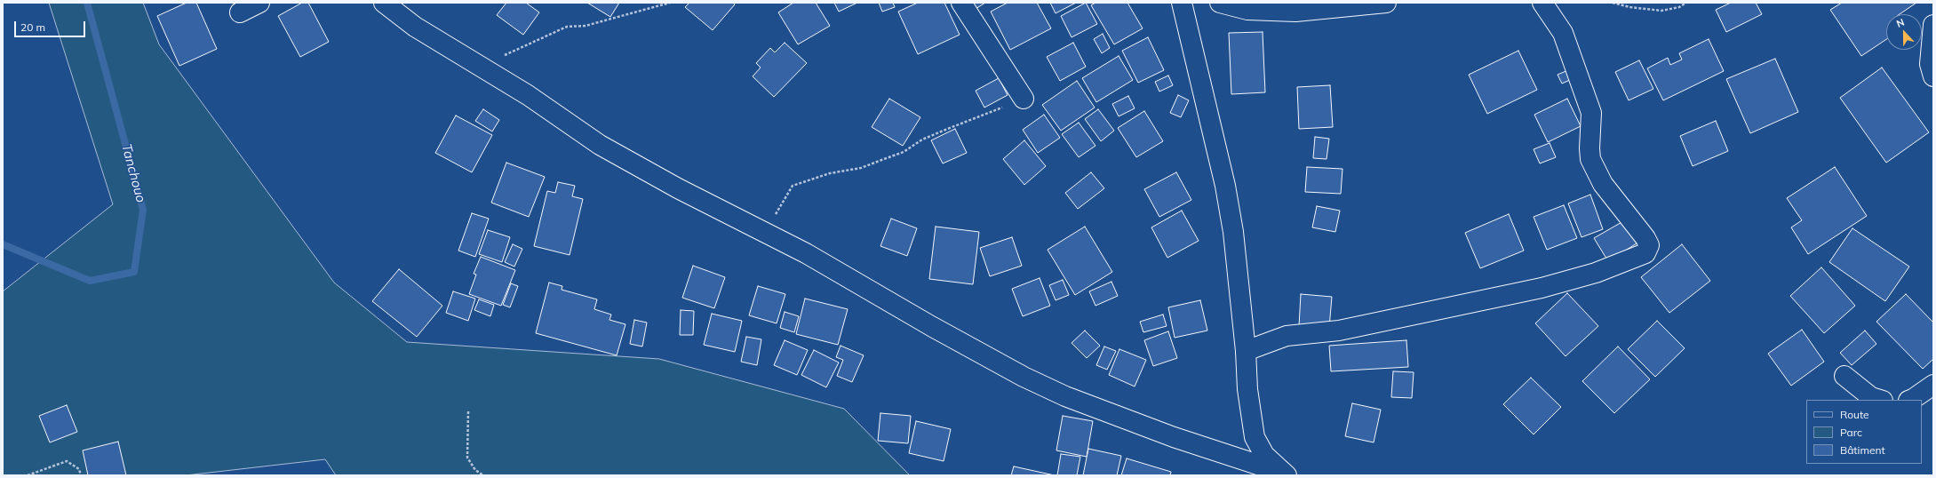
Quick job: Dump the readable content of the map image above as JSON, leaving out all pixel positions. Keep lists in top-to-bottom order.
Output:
{
  "water": ["Tanchouo"],
  "legend": ["Route", "Parc", "Bâtiment"],
  "scale_bar": "20 m",
  "north": "top"
}
